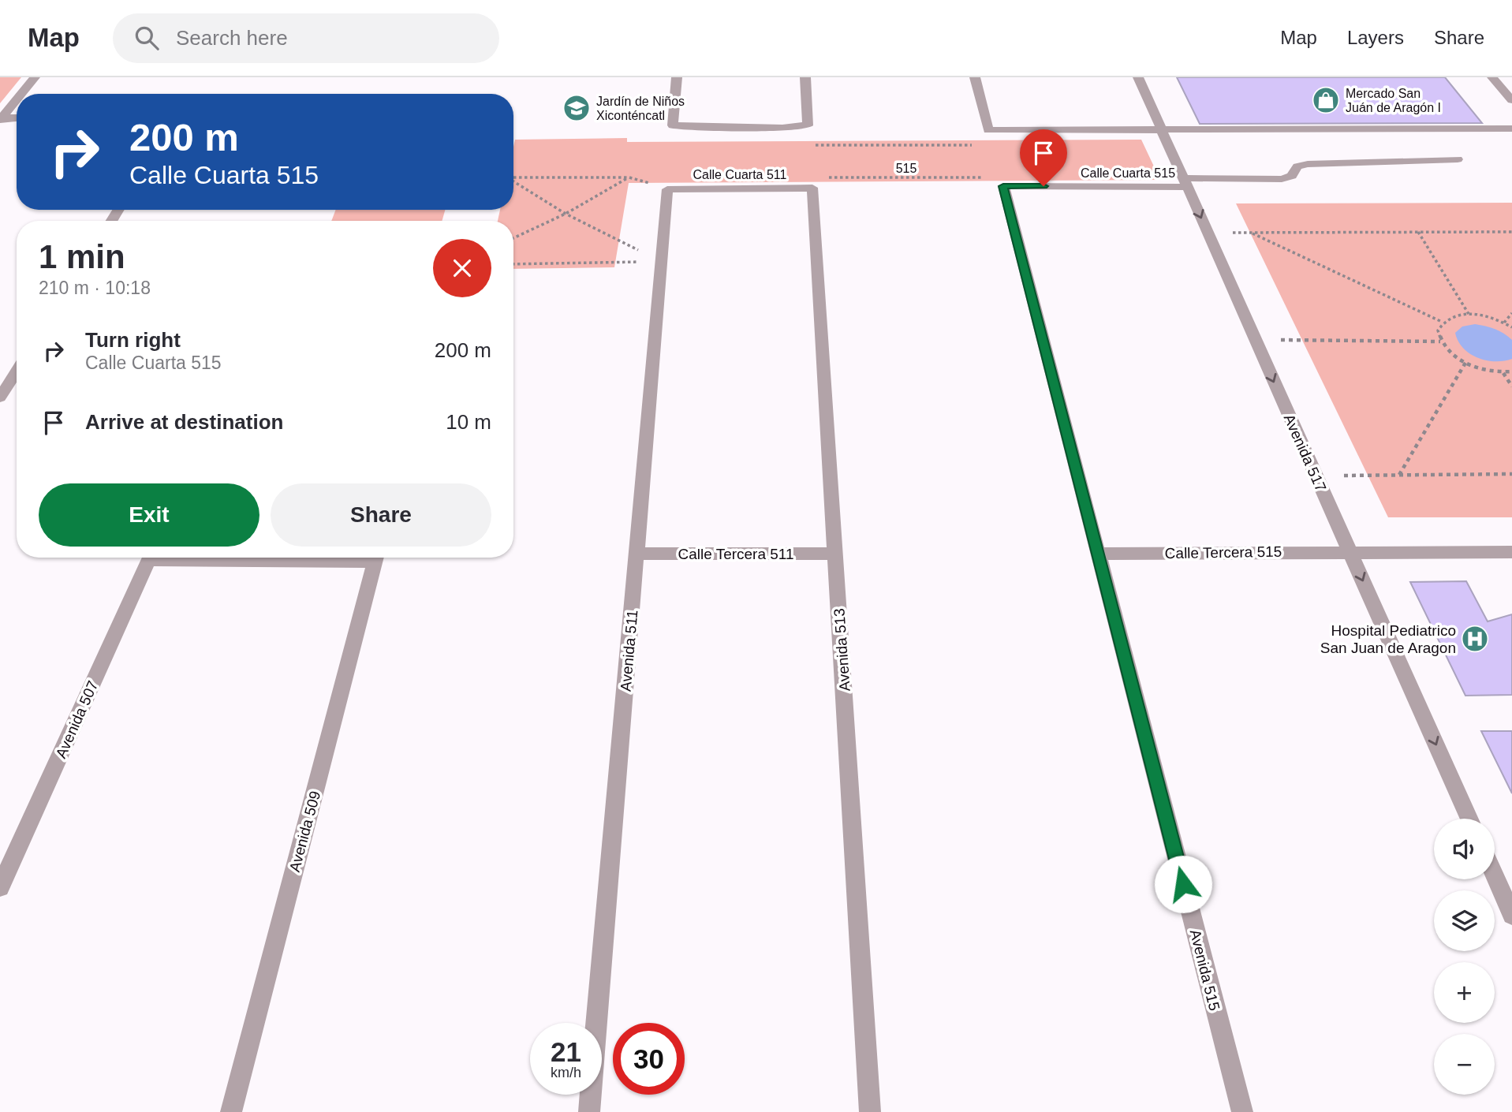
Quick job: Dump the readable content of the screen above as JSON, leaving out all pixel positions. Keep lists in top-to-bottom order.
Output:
{
  "streets": {
    "street": [
      "Calle Cuarta 515",
      "Calle Cuarta 511",
      "Avenida 517",
      "Calle Tercera 515",
      "Calle Tercera 511",
      "Avenida 513",
      "Avenida 511",
      "Avenida 507",
      "Avenida 509",
      "Avenida 515"
    ],
    "path": ["515"]
  },
  "crossings": [
    ["515", "Calle Cuarta 515"],
    ["515", "Calle Cuarta 511"],
    ["515", "Avenida 513"],
    ["515", "Avenida 515"],
    ["Calle Cuarta 515", "Avenida 517"],
    ["Calle Cuarta 515", "Avenida 515"],
    ["Calle Cuarta 511", "Avenida 513"],
    ["Calle Cuarta 511", "Avenida 511"],
    ["Avenida 517", "Calle Tercera 515"],
    ["Calle Tercera 515", "Avenida 515"],
    ["Calle Tercera 511", "Avenida 513"],
    ["Calle Tercera 511", "Avenida 511"]
  ],
  "one_way": ["Avenida 517"],
  "places": {
    "shop": ["Mercado San Juán de Aragón I"],
    "school or university": ["Jardín de Niños Xiconténcatl"],
    "hospital": ["Hospital Pediatrico San Juan de Aragon"]
  },
  "page": {
    "header": "Map",
    "search": "Search here",
    "nav": ["Map", "Layers", "Share"],
    "turn": ["200 m", "Calle Cuarta 515"],
    "heading": ["1 min", "210 m · 10:18"],
    "list": [
      {
        "name": "Turn right",
        "note": "Calle Cuarta 515",
        "value": "200 m"
      },
      {
        "name": "Arrive at destination",
        "value": "10 m"
      }
    ],
    "buttons": ["Exit", "Share"],
    "map_buttons": ["+", "−"],
    "speed": "21 km/h",
    "limit": "30"
  }
}
